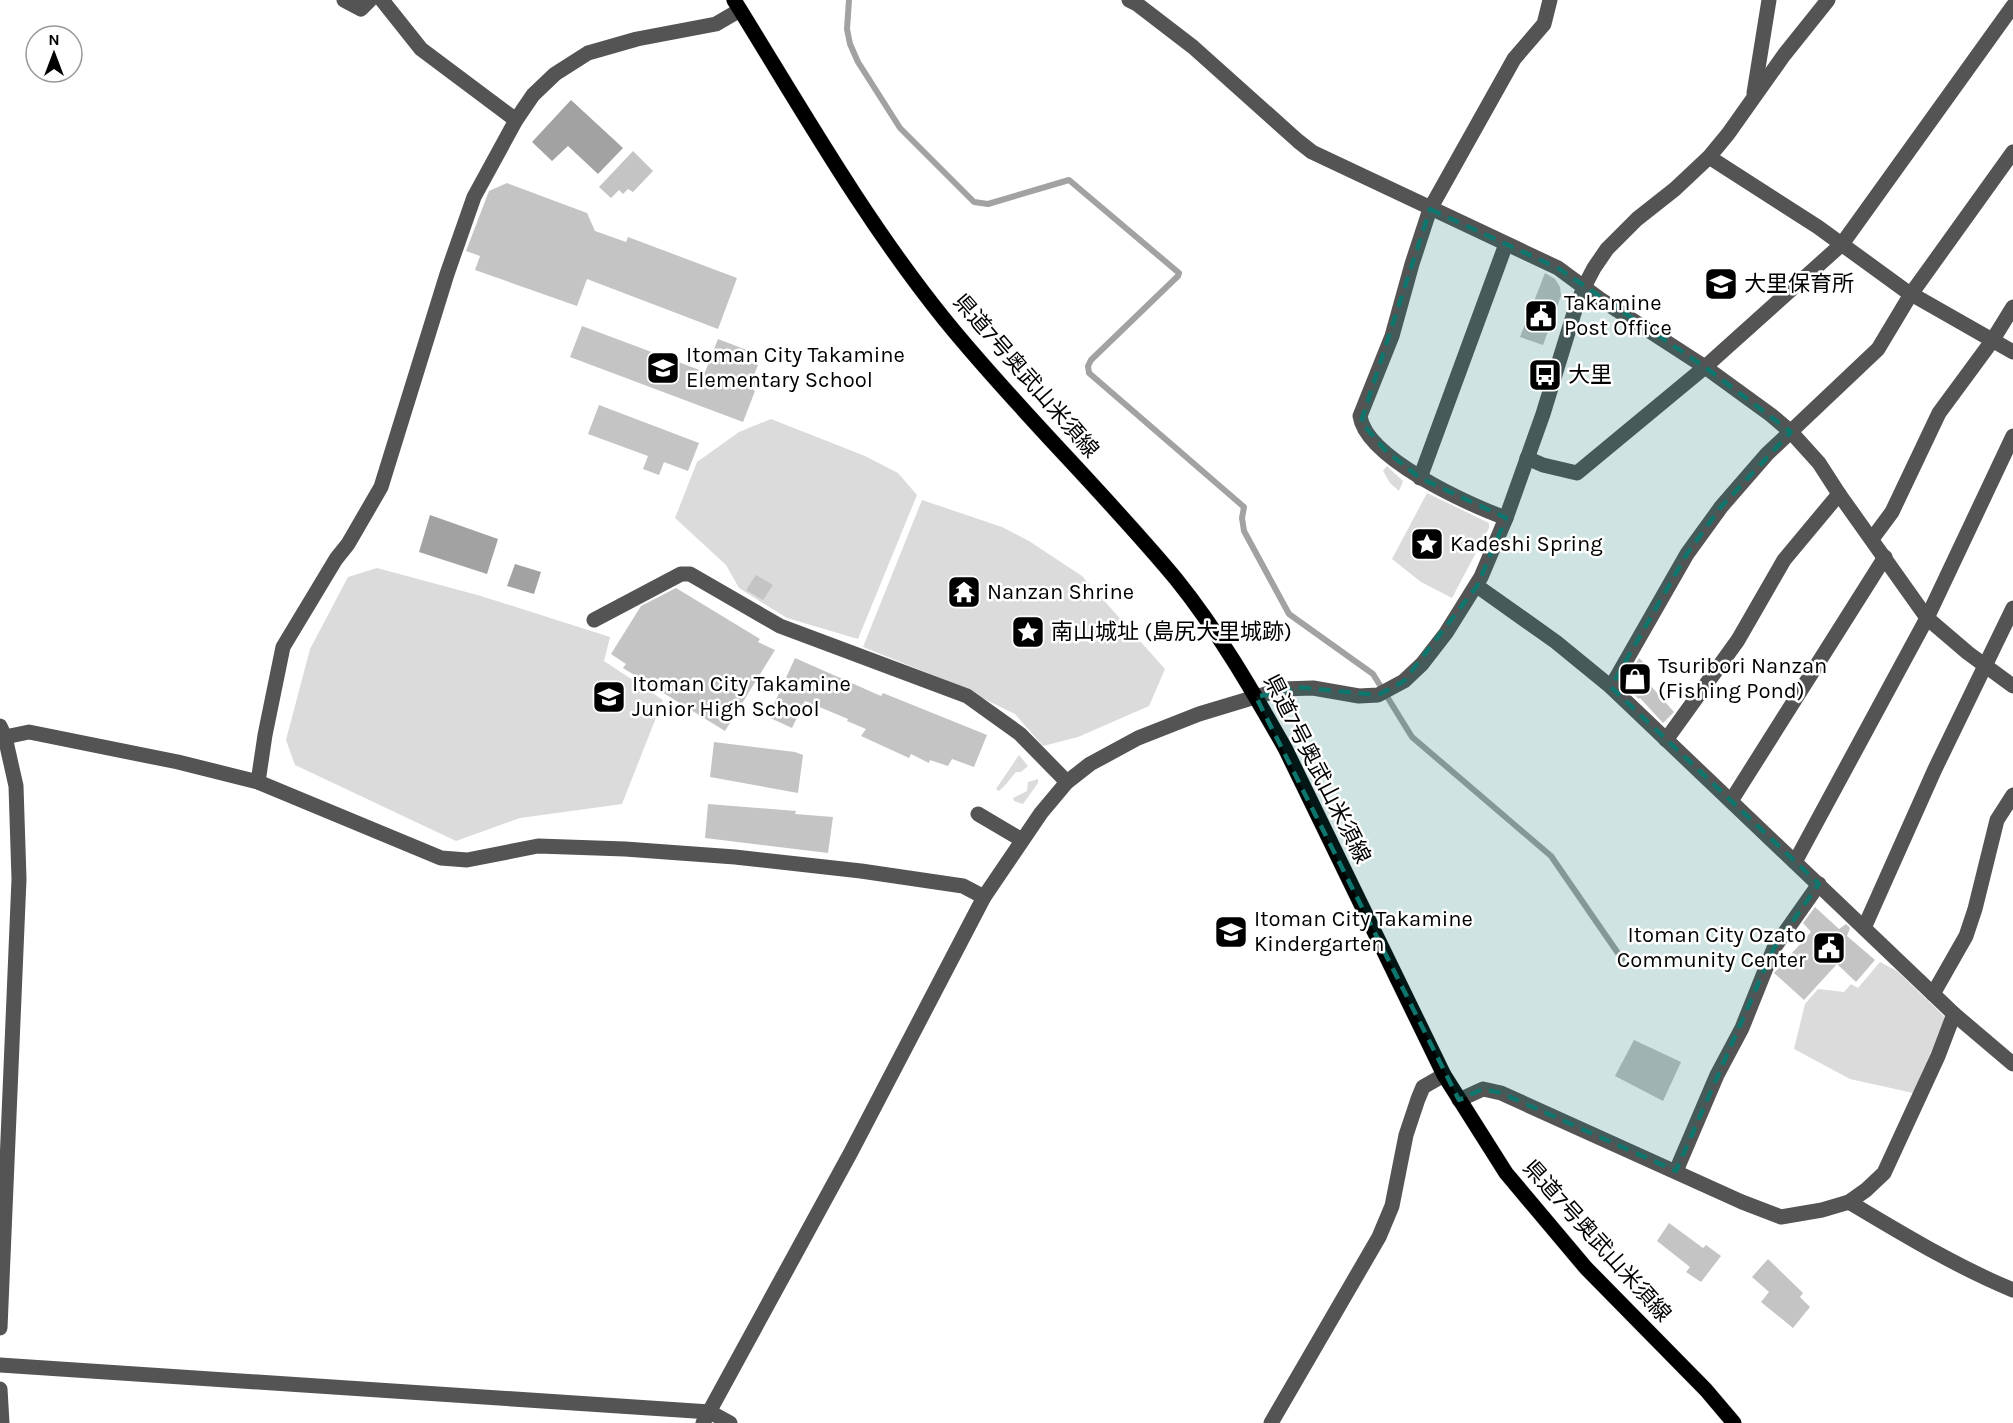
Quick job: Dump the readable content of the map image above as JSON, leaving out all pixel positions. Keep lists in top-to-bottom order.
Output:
{
  "streets": {
    "main road": ["県道7号奥武山米須線"]
  },
  "places": {
    "school or university": [
      "大里保育所",
      "Itoman City Takamine Elementary School",
      "Itoman City Takamine Junior High School",
      "Itoman City Takamine Kindergarten"
    ],
    "public building": ["Takamine Post Office", "Itoman City Ozato Community Center"],
    "bus stop": ["大里"],
    "place": ["Kadeshi Spring", "南山城址 (島尻大里城跡)"],
    "temple": ["Nanzan Shrine"],
    "shop": ["Tsuribori Nanzan (Fishing Pond)"]
  },
  "north": "top"
}
